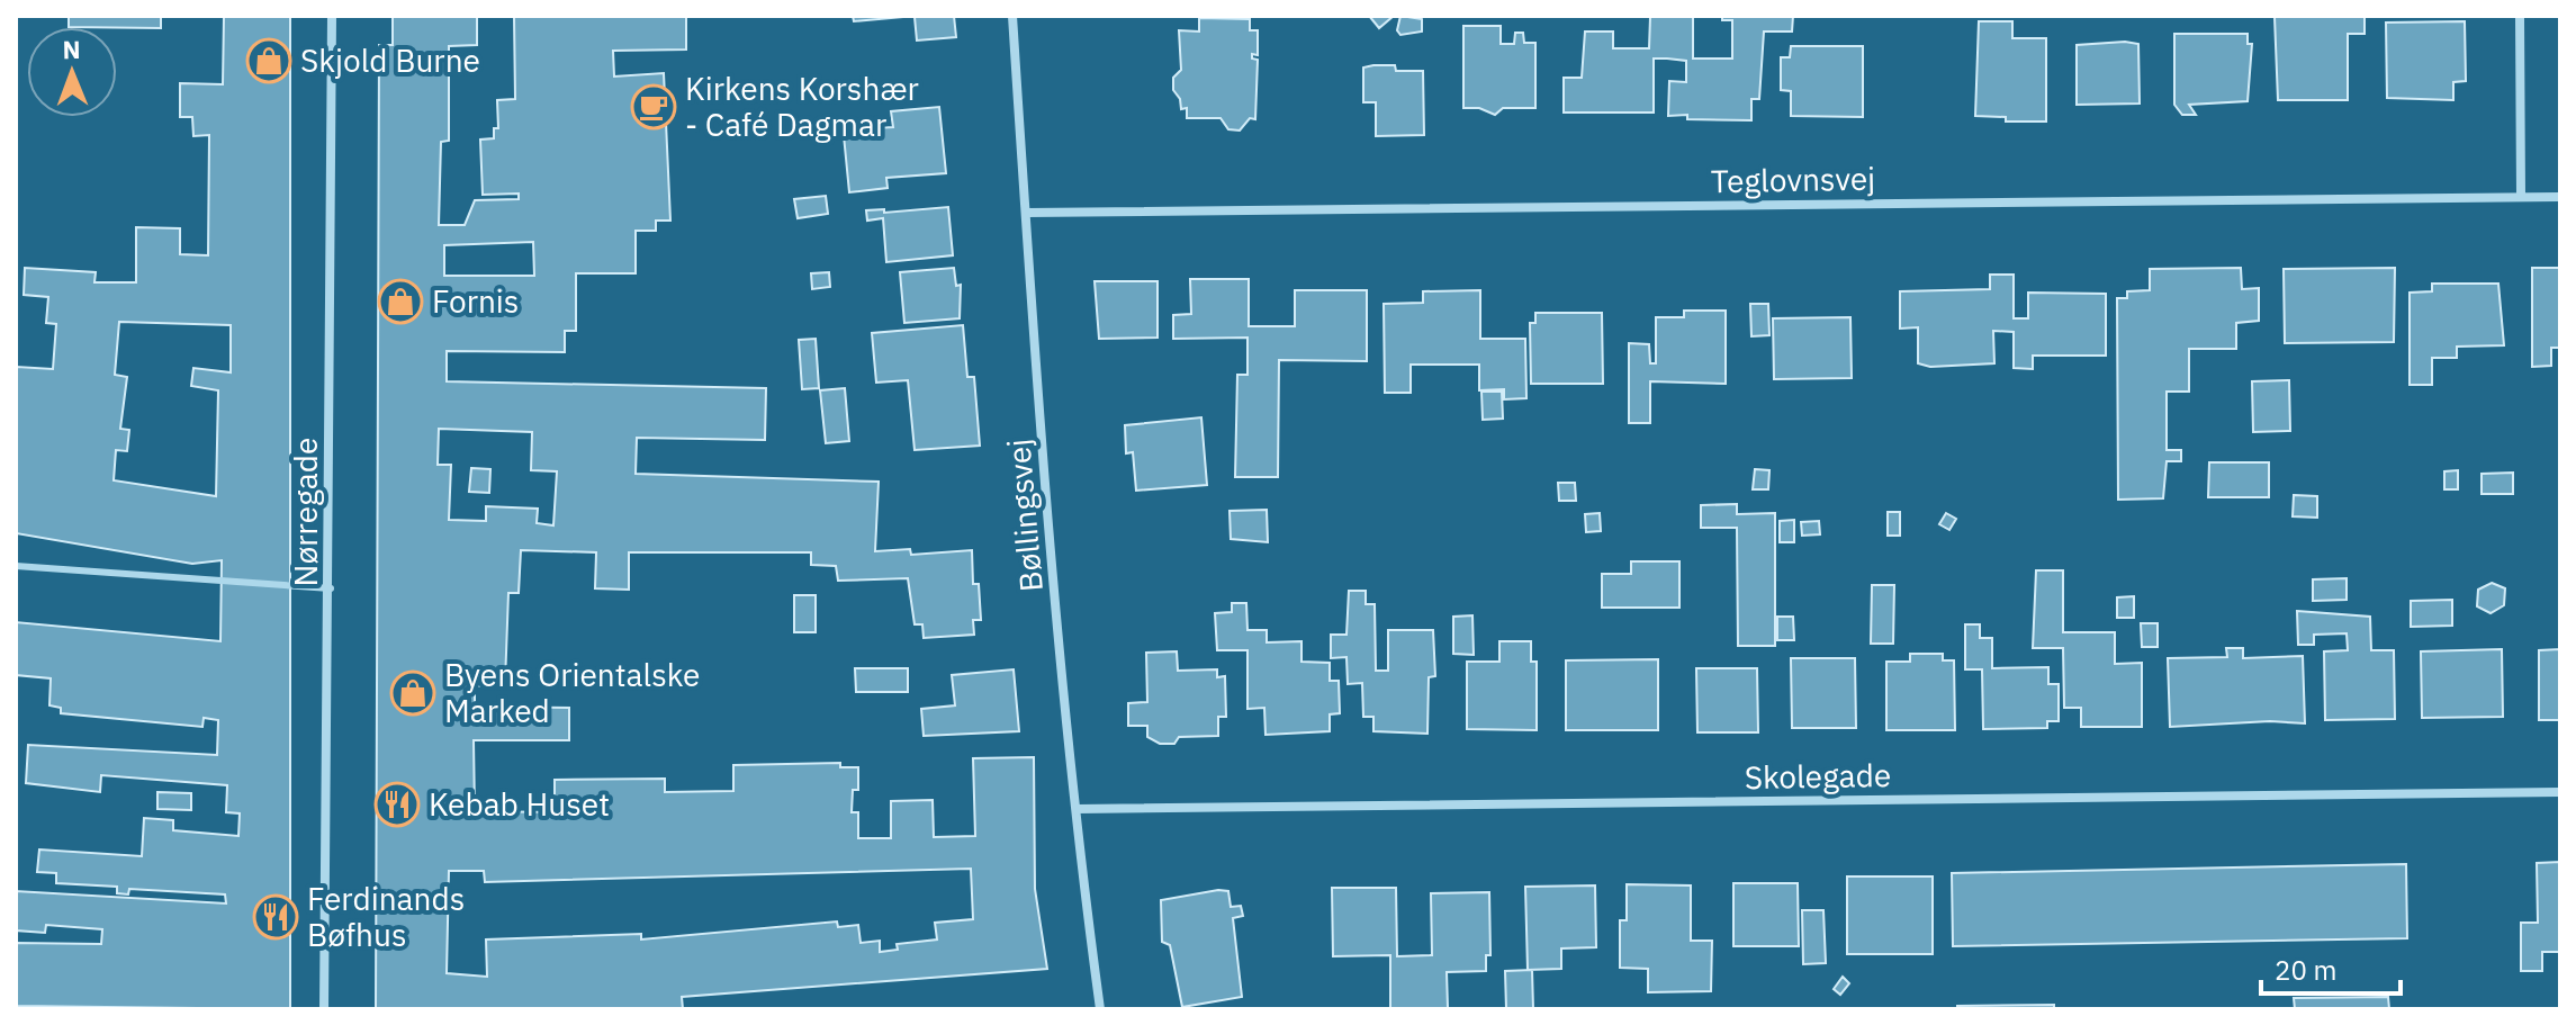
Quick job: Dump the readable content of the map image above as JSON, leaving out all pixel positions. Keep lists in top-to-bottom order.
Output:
{
  "streets": {
    "street": [
      "Teglovnsvej",
      "Nørregade",
      "Bøllingsvej",
      "Skolegade"
    ]
  },
  "crossings": [
    ["Teglovnsvej", "Bøllingsvej"],
    ["Bøllingsvej", "Skolegade"]
  ],
  "places": {
    "shop": ["Skjold Burne", "Fornis", "Byens Orientalske Marked"],
    "cafe": ["Kirkens Korshær - Café Dagmar"],
    "restaurant": ["Kebab Huset", "Ferdinands Bøfhus"]
  },
  "scale_bar": "20 m",
  "north": "top"
}
